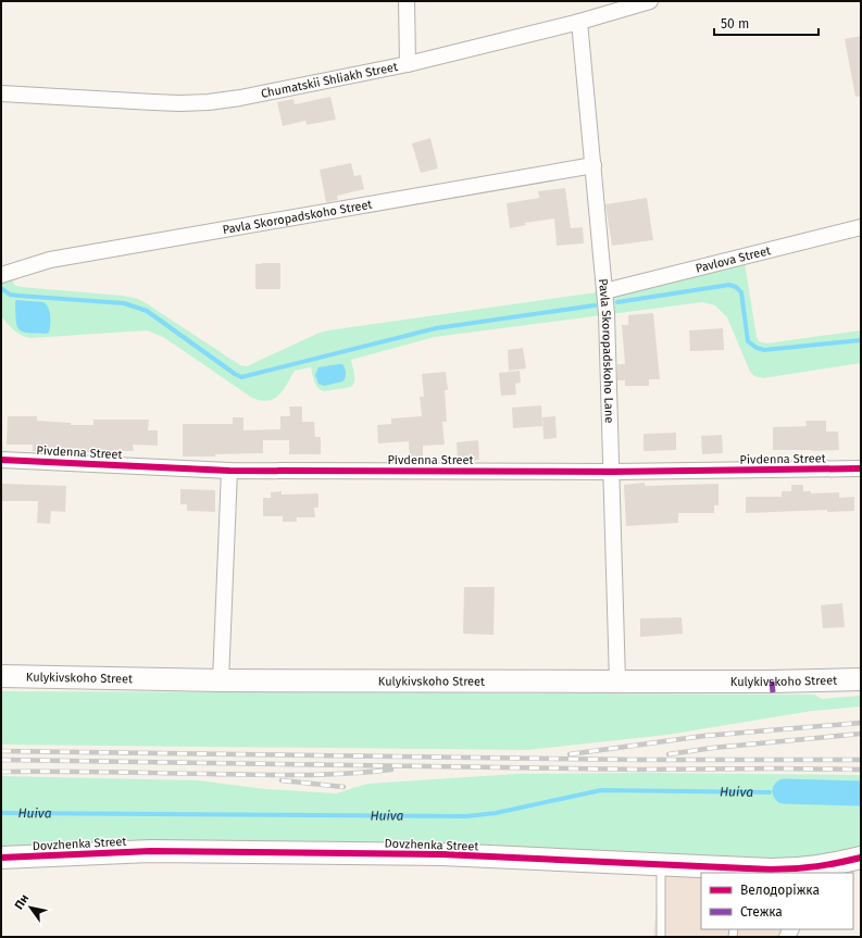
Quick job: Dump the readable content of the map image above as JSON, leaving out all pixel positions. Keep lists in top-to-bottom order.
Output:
{
  "streets": {
    "street": [
      "Chumatskii Shliakh Street",
      "Pavla Skoropadskoho Street",
      "Pavlova Street",
      "Pavla Skoropadskoho Lane",
      "Pivdenna Street",
      "Kulykivskoho Street",
      "Dovzhenka Street"
    ]
  },
  "crossings": [
    ["Chumatskii Shliakh Street", "Pavla Skoropadskoho Lane"],
    ["Pavla Skoropadskoho Street", "Pavla Skoropadskoho Lane"],
    ["Pavlova Street", "Pavla Skoropadskoho Lane"],
    ["Pavla Skoropadskoho Lane", "Pivdenna Street"],
    ["Pavla Skoropadskoho Lane", "Kulykivskoho Street"]
  ],
  "water": ["Huiva"],
  "legend": ["Велодоріжка", "Стежка"],
  "scale_bar": "50 m",
  "north": "top left"
}
